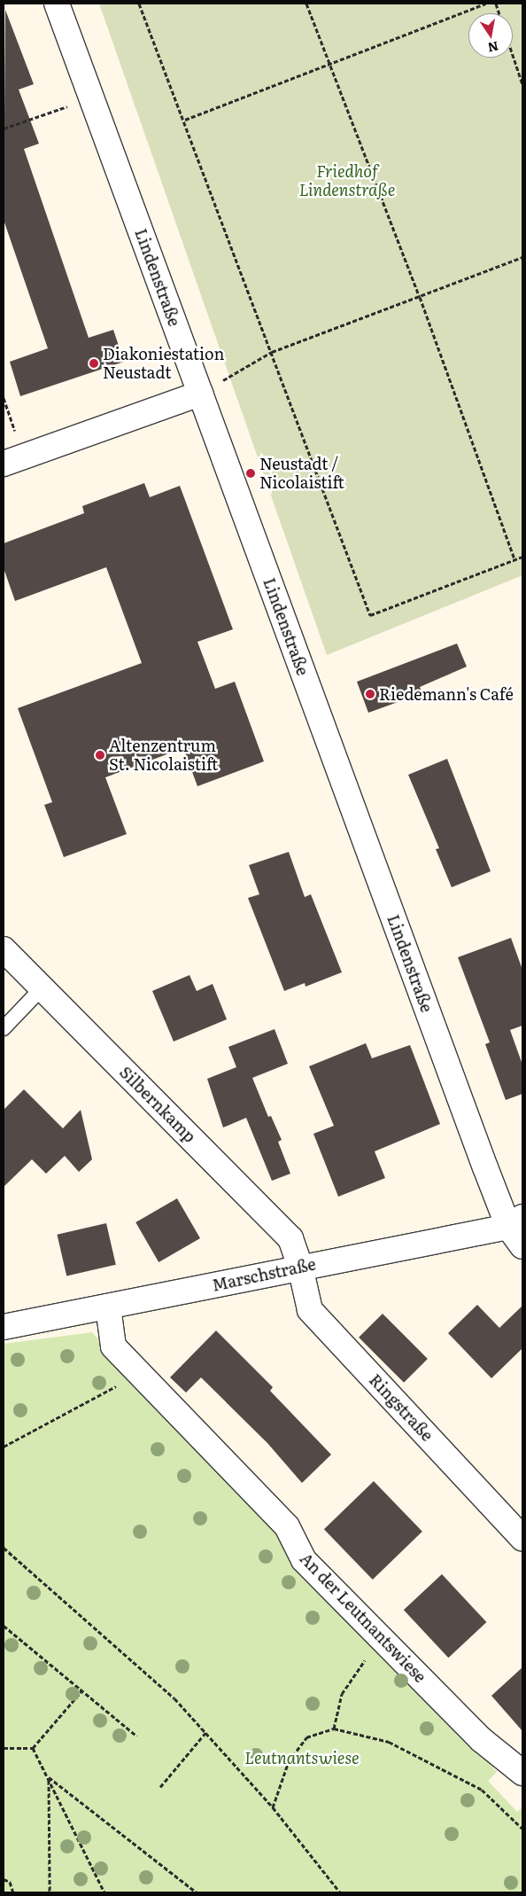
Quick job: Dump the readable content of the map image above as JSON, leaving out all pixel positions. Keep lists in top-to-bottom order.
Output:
{
  "streets": {
    "street": [
      "Lindenstraße",
      "Silbernkamp",
      "Marschstraße",
      "Ringstraße",
      "An der Leutnantswiese"
    ]
  },
  "crossings": [
    ["Lindenstraße", "Marschstraße"],
    ["Silbernkamp", "Marschstraße"],
    ["Silbernkamp", "Ringstraße"],
    ["Marschstraße", "Ringstraße"],
    ["Marschstraße", "An der Leutnantswiese"]
  ],
  "parks": ["Friedhof Lindenstraße", "Leutnantswiese"],
  "places": [
    "Diakoniestation Neustadt",
    "Neustadt / Nicolaistift",
    "Riedemann's Café",
    "Altenzentrum St. Nicolaistift"
  ],
  "north": "bottom"
}
